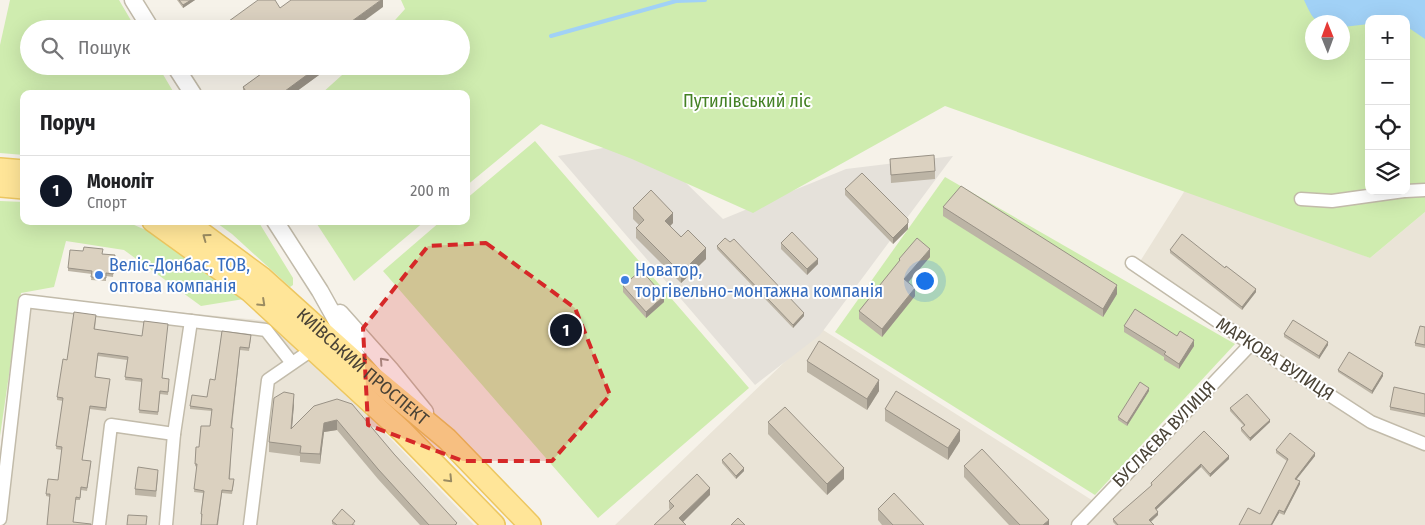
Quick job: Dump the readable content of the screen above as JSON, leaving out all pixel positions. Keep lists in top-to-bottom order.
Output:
{
  "streets": {
    "main road": ["КИЇВСЬКИЙ ПРОСПЕКТ"],
    "street": ["МАРКОВА ВУЛИЦЯ", "БУСЛАЄВА ВУЛИЦЯ"]
  },
  "crossings": [
    ["МАРКОВА ВУЛИЦЯ", "БУСЛАЄВА ВУЛИЦЯ"]
  ],
  "parks": ["Путилівський ліс"],
  "places": ["Веліс-Донбас, ТОВ, оптова компанія", "Новатор, торгівельно-монтажна компанія"],
  "north": "top",
  "page": {
    "map_buttons": ["+", "−"],
    "search": "Пошук",
    "heading": "Поруч",
    "list": [
      {
        "mark": "1",
        "name": "Моноліт",
        "note": "Спорт",
        "value": "200 m"
      }
    ],
    "pins": "1"
  }
}
